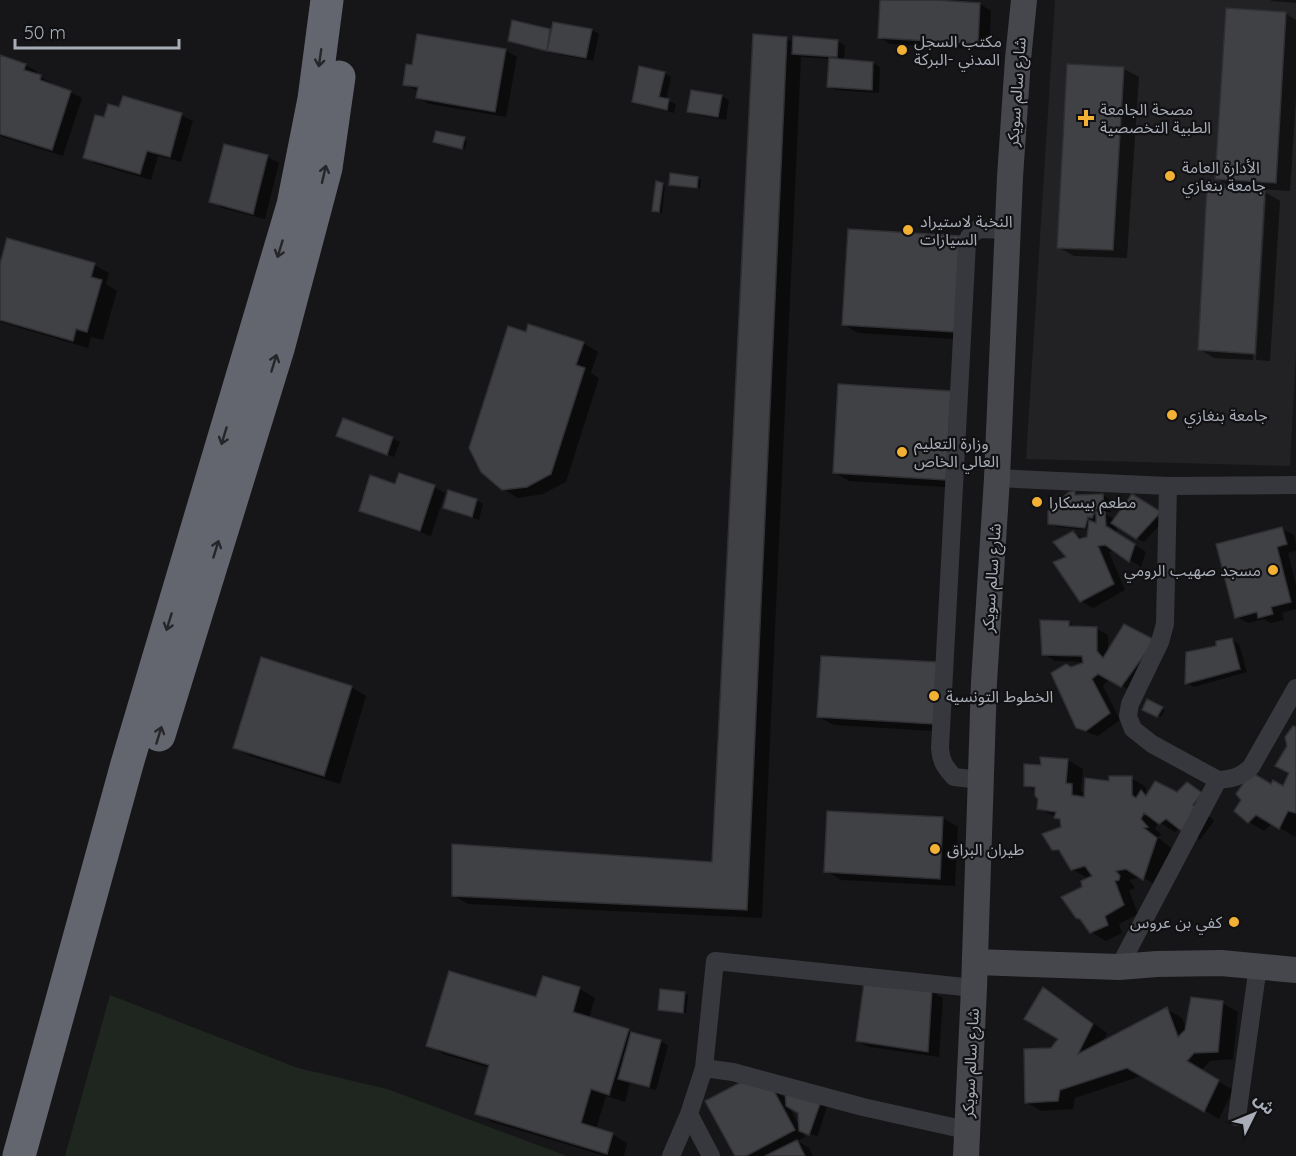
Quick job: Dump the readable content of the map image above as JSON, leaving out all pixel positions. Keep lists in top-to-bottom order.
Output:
{
  "streets": {
    "street": ["شارع سالم سويكر"]
  },
  "places": {
    "other": [
      "مكتب السجل المدني -البركة",
      "الأدارة العامة جامعة بنغازي",
      "النخبة لاستيراد السيارات",
      "جامعة بنغازي",
      "وزارة التعليم العالي الخاص",
      "مطعم بيسكارا",
      "مسجد صهيب الرومي",
      "الخطوط التونسية",
      "طيران البراق",
      "كفي بن عروس"
    ],
    "health": ["مصحة الجامعة الطبية التخصصية"]
  },
  "scale_bar": "50 m",
  "north": "top right"
}
